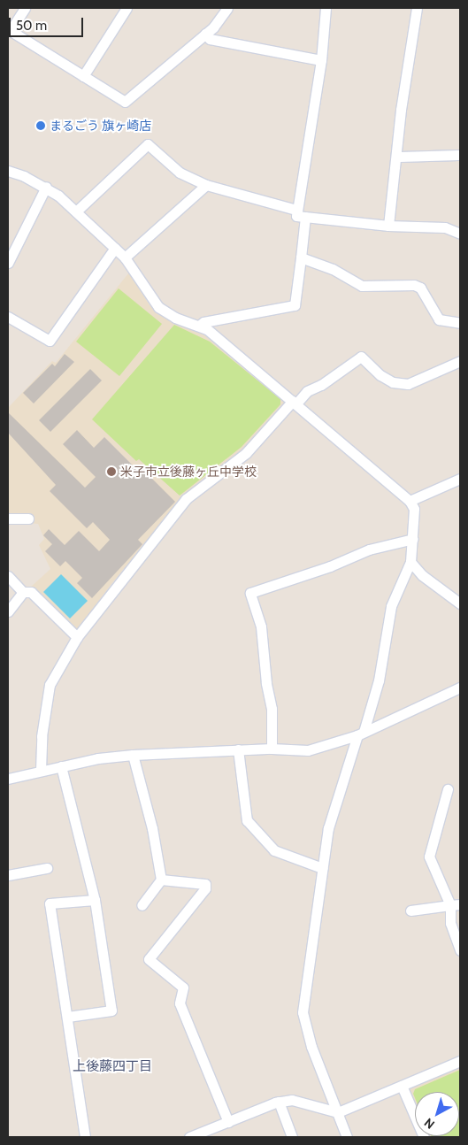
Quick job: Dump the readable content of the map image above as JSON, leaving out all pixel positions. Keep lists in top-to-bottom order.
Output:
{
  "districts": ["上後藤四丁目"],
  "places": ["まるごう 旗ヶ崎店", "米子市立後藤ヶ丘中学校"],
  "scale_bar": "50 m",
  "north": "bottom left"
}
